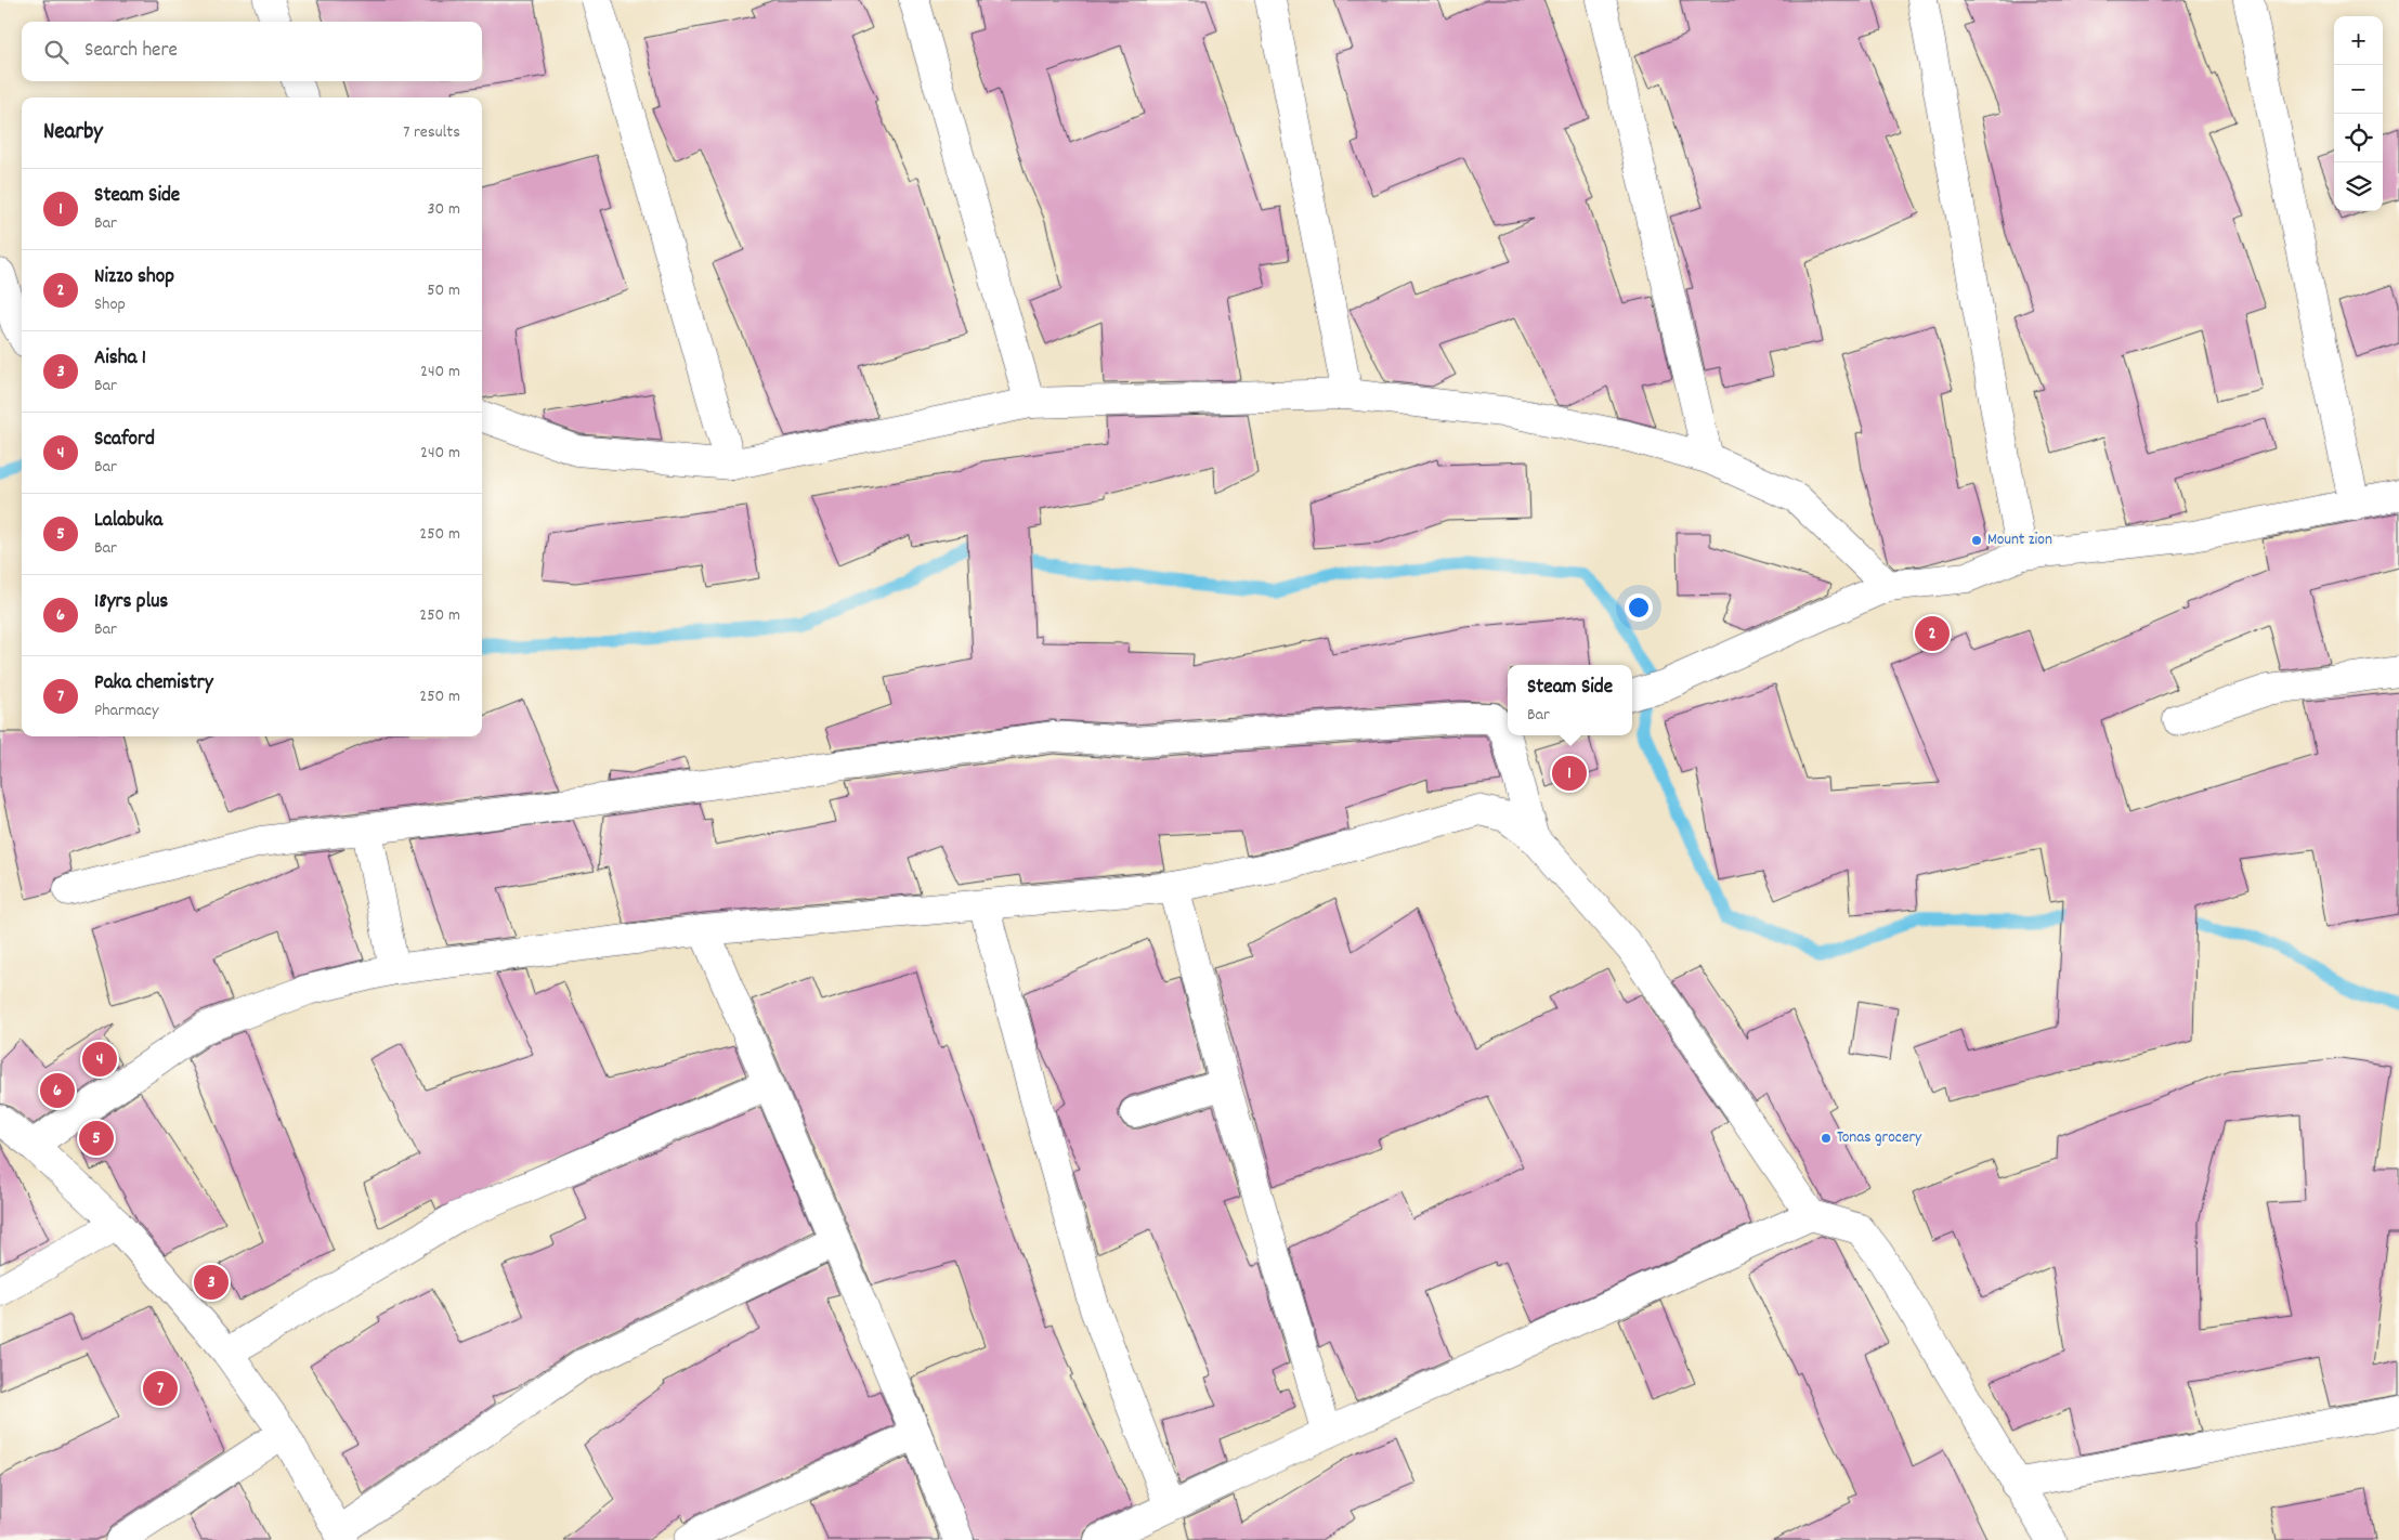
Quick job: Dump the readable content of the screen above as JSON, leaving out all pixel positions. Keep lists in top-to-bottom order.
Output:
{
  "places": ["Mount zion", "Tonas grocery"],
  "page": {
    "map_buttons": ["+", "−"],
    "search": "Search here",
    "heading": ["Nearby", "7 results"],
    "list": [
      {
        "mark": "1",
        "name": "Steam Side",
        "note": "Bar",
        "value": "30 m"
      },
      {
        "mark": "2",
        "name": "Nizzo shop",
        "note": "Shop",
        "value": "50 m"
      },
      {
        "mark": "3",
        "name": "Aisha 1",
        "note": "Bar",
        "value": "240 m"
      },
      {
        "mark": "4",
        "name": "Scaford",
        "note": "Bar",
        "value": "240 m"
      },
      {
        "mark": "5",
        "name": "Lalabuka",
        "note": "Bar",
        "value": "250 m"
      },
      {
        "mark": "6",
        "name": "18yrs plus",
        "note": "Bar",
        "value": "250 m"
      },
      {
        "mark": "7",
        "name": "Paka chemistry",
        "note": "Pharmacy",
        "value": "250 m"
      }
    ],
    "pins": [
      "2",
      "1",
      "4",
      "6",
      "5",
      "3",
      "7"
    ],
    "popup": ["Steam Side", "Bar"]
  }
}
